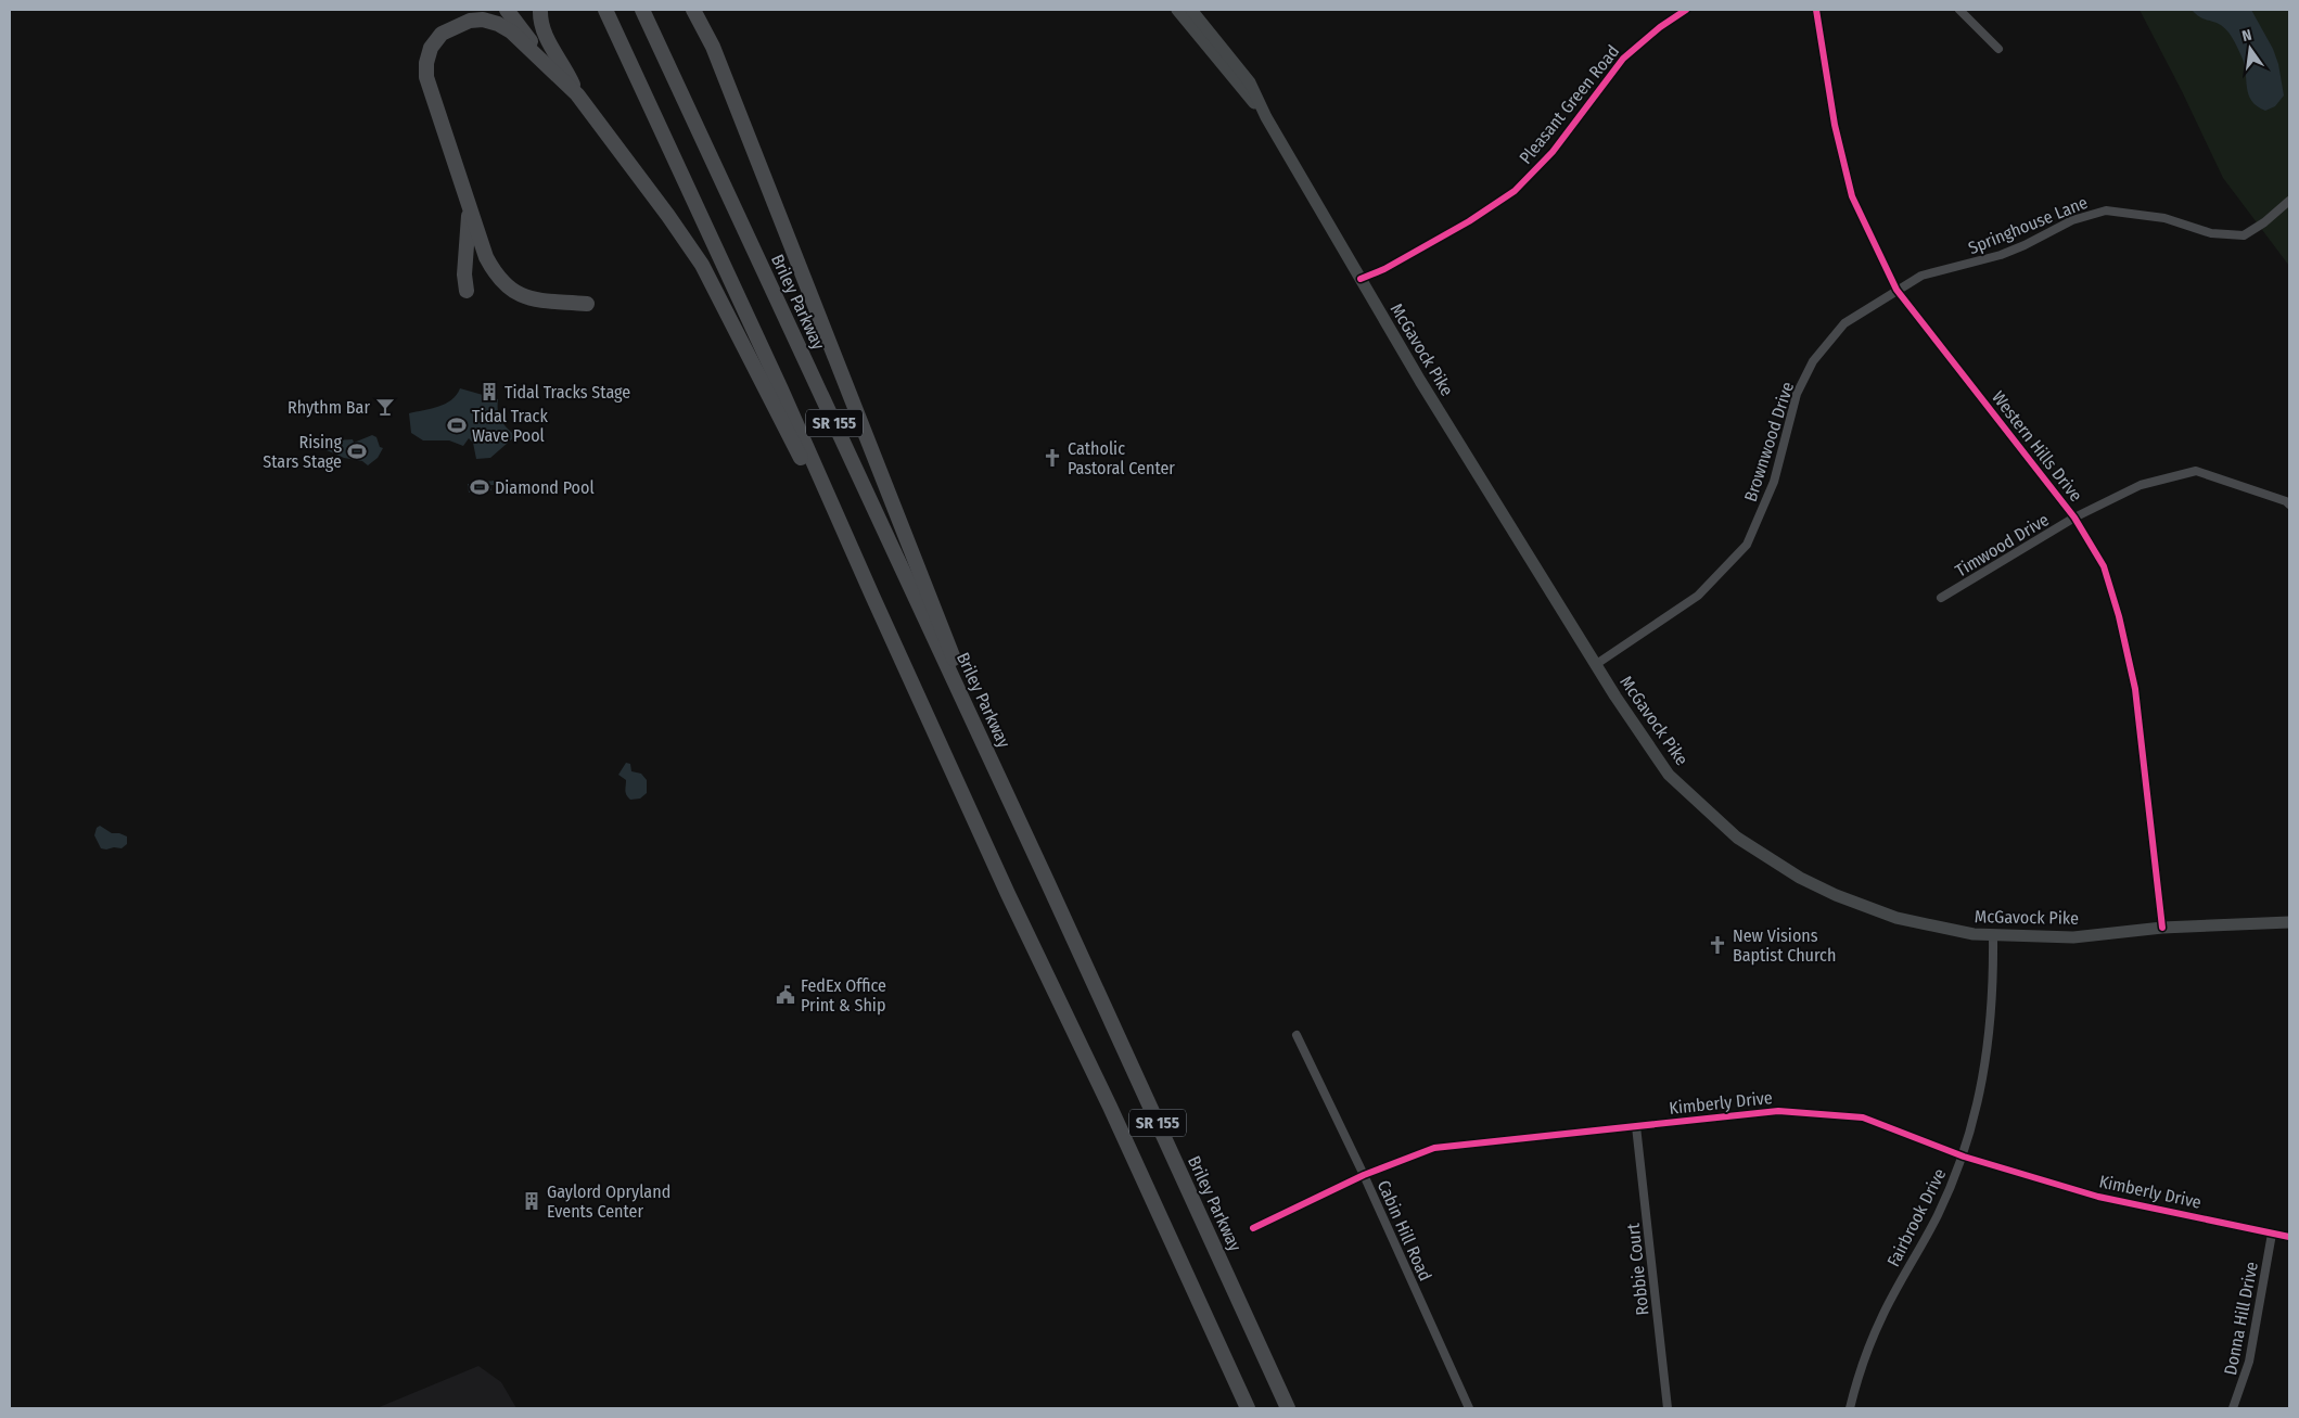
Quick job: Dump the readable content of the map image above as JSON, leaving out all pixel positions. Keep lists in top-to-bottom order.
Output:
{
  "streets": {
    "highway": ["Briley Parkway", "SR 155"],
    "main road": ["McGavock Pike"],
    "street": [
      "Pleasant Green Road",
      "Springhouse Lane",
      "Brownwood Drive",
      "Western Hills Drive",
      "Timwood Drive",
      "Kimberly Drive",
      "Fairbrook Drive",
      "Cabin Hill Road",
      "Robbie Court",
      "Donna Hill Drive"
    ]
  },
  "crossings": [
    ["Pleasant Green Road", "McGavock Pike"],
    ["Springhouse Lane", "Brownwood Drive"],
    ["Springhouse Lane", "Western Hills Drive"],
    ["McGavock Pike", "Brownwood Drive"],
    ["McGavock Pike", "Western Hills Drive"],
    ["McGavock Pike", "Fairbrook Drive"],
    ["Brownwood Drive", "Western Hills Drive"],
    ["Western Hills Drive", "Timwood Drive"],
    ["Kimberly Drive", "Fairbrook Drive"],
    ["Kimberly Drive", "Cabin Hill Road"],
    ["Kimberly Drive", "Robbie Court"],
    ["Kimberly Drive", "Donna Hill Drive"]
  ],
  "places": {
    "building": ["Tidal Tracks Stage", "Gaylord Opryland Events Center"],
    "bar": ["Rhythm Bar"],
    "sports": ["Tidal Track Wave Pool", "Rising Stars Stage", "Diamond Pool"],
    "church": ["Catholic Pastoral Center", "New Visions Baptist Church"],
    "public building": ["FedEx Office Print & Ship"]
  },
  "north": "top"
}
